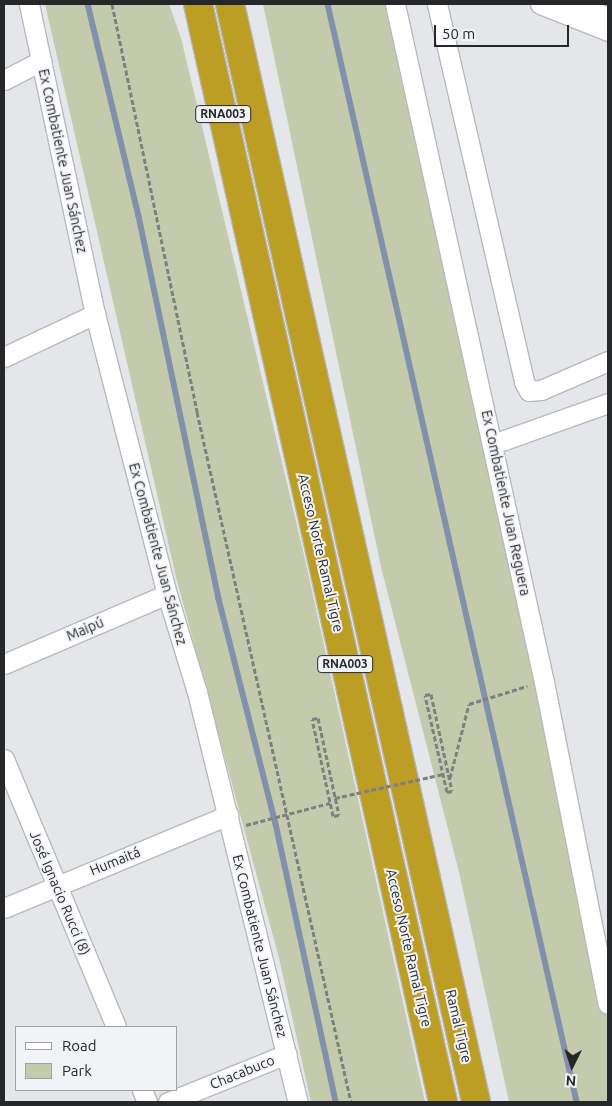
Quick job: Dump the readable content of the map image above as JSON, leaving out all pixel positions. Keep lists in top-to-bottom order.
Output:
{
  "streets": {
    "highway": ["RNA003", "Acceso Norte Ramal Tigre", "Ramal Tigre"],
    "street": [
      "Ex Combatiente Juan Sánchez",
      "Ex Combatiente Juan Reguera",
      "Maipú",
      "Humaitá",
      "José Ignacio Rucci (8)",
      "Chacabuco"
    ]
  },
  "crossings": [
    ["RNA003", "Ramal Tigre"],
    ["Ex Combatiente Juan Sánchez", "Maipú"],
    ["Ex Combatiente Juan Sánchez", "Humaitá"],
    ["Ex Combatiente Juan Sánchez", "Chacabuco"],
    ["Humaitá", "José Ignacio Rucci (8)"]
  ],
  "legend": ["Road", "Park"],
  "scale_bar": "50 m",
  "north": "bottom"
}
